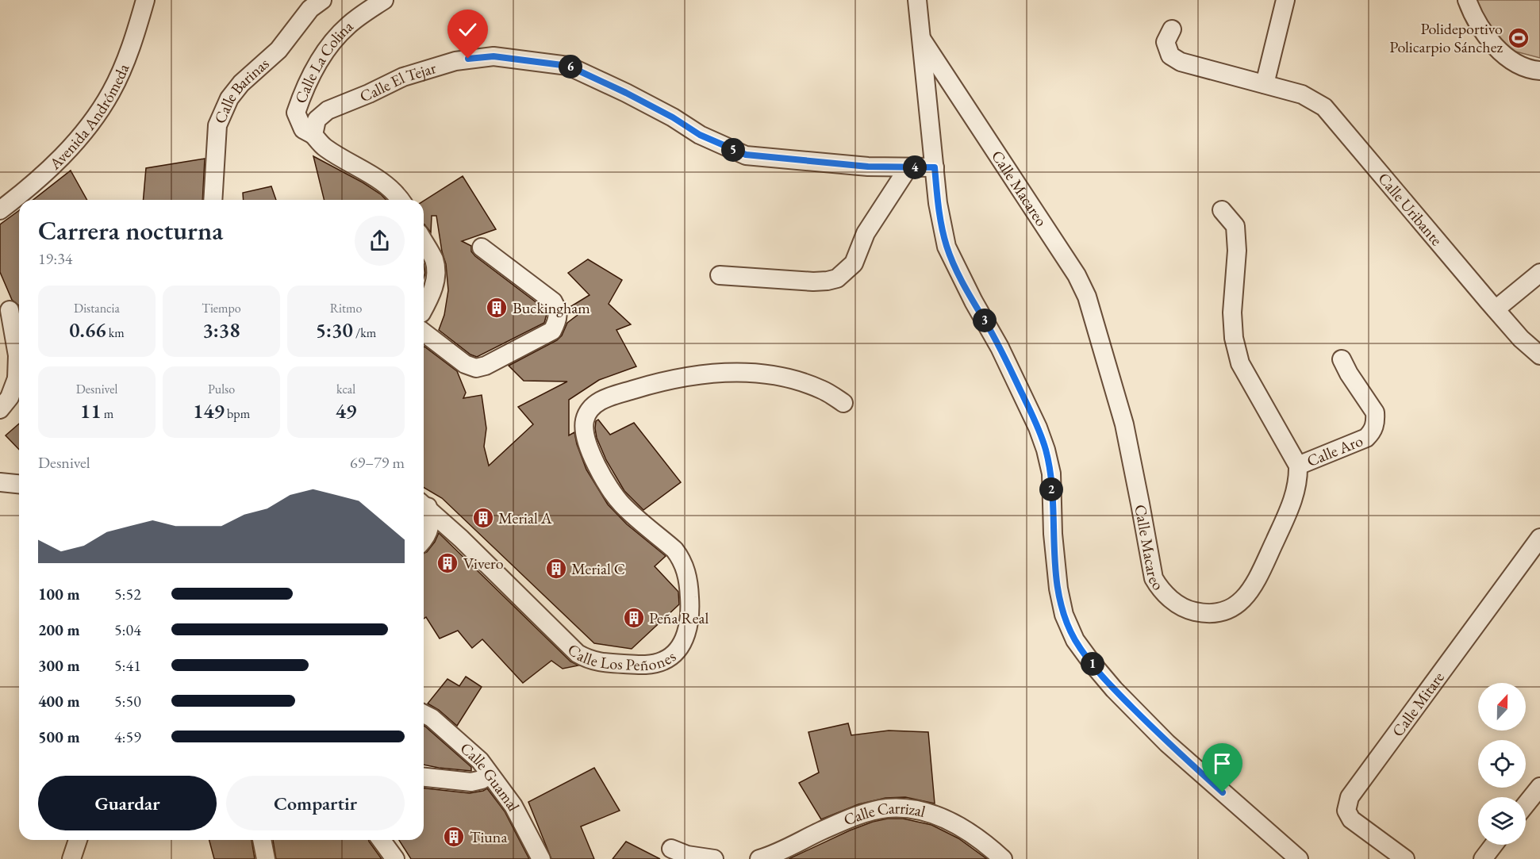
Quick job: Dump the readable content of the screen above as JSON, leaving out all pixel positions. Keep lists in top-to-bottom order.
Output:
{
  "streets": {
    "street": [
      "Calle La Colina",
      "Calle El Tejar",
      "Calle Barinas",
      "Avenida Andrómeda",
      "Calle Macareo",
      "Calle Uribante",
      "Calle Aro",
      "Calle Los Peñones",
      "Calle Mitare",
      "Calle Guamal",
      "Calle Carrizal"
    ]
  },
  "crossings": [
    ["Calle La Colina", "Calle El Tejar"],
    ["Calle Macareo", "Calle Aro"]
  ],
  "places": {
    "sports": ["Polideportivo Policarpio Sánchez"],
    "building": [
      "Buckingham",
      "Merial A",
      "Vivero",
      "Merial C",
      "Peña Real",
      "Tiuna"
    ]
  },
  "north": "top",
  "page": {
    "pins": [
      "6",
      "5",
      "4",
      "3",
      "2",
      "1"
    ],
    "heading": ["Carrera nocturna", "19:34"],
    "stats": [
      ["Distancia", "0.66 km"],
      ["Tiempo", "3:38"],
      ["Ritmo", "5:30 /km"],
      ["Desnivel", "11 m"],
      ["Pulso", "149 bpm"],
      ["kcal", "49"]
    ],
    "chart": ["Desnivel", "69–79 m"],
    "list": [
      {
        "name": "100 m",
        "note": "5:52"
      },
      {
        "name": "200 m",
        "note": "5:04"
      },
      {
        "name": "300 m",
        "note": "5:41"
      },
      {
        "name": "400 m",
        "note": "5:50"
      },
      {
        "name": "500 m",
        "note": "4:59"
      }
    ],
    "buttons": ["Guardar", "Compartir"]
  }
}
